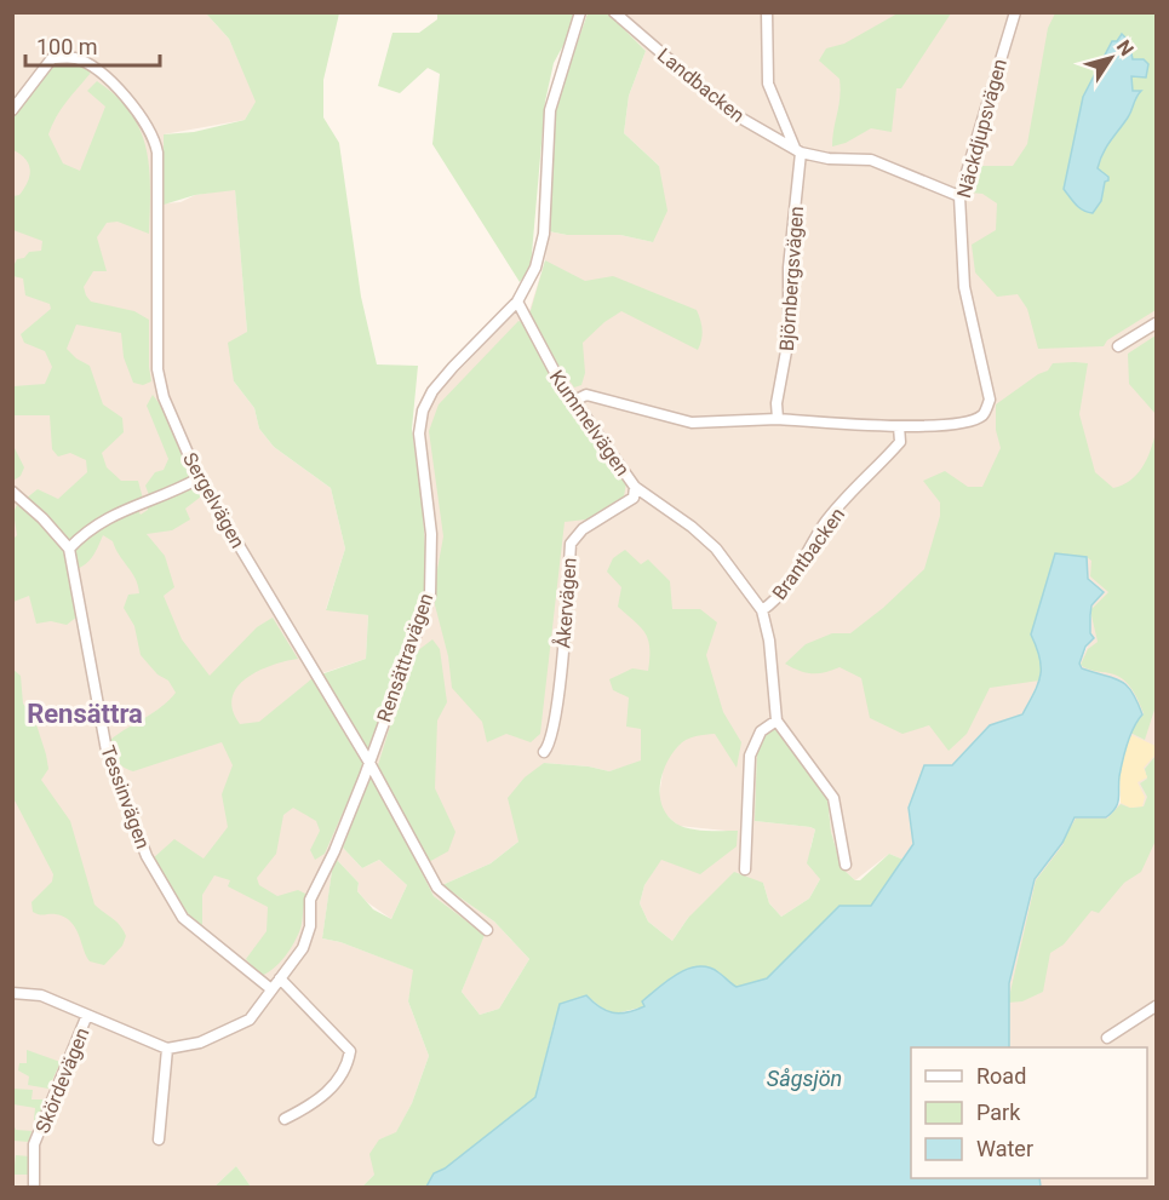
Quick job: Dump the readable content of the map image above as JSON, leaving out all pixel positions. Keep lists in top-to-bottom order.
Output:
{
  "streets": {
    "street": [
      "Landbacken",
      "Näckdjupsvägen",
      "Björnbergsvägen",
      "Kummelvägen",
      "Sergelvägen",
      "Brantbacken",
      "Åkervägen",
      "Rensättravägen",
      "Tessinvägen",
      "Skördevägen"
    ]
  },
  "crossings": [
    ["Landbacken", "Näckdjupsvägen"],
    ["Landbacken", "Björnbergsvägen"],
    ["Näckdjupsvägen", "Brantbacken"],
    ["Kummelvägen", "Brantbacken"],
    ["Kummelvägen", "Åkervägen"],
    ["Kummelvägen", "Rensättravägen"],
    ["Sergelvägen", "Rensättravägen"],
    ["Rensättravägen", "Tessinvägen"]
  ],
  "districts": ["Rensättra"],
  "water": ["Sågsjön"],
  "legend": ["Road", "Park", "Water"],
  "scale_bar": "100 m",
  "north": "top right"
}
